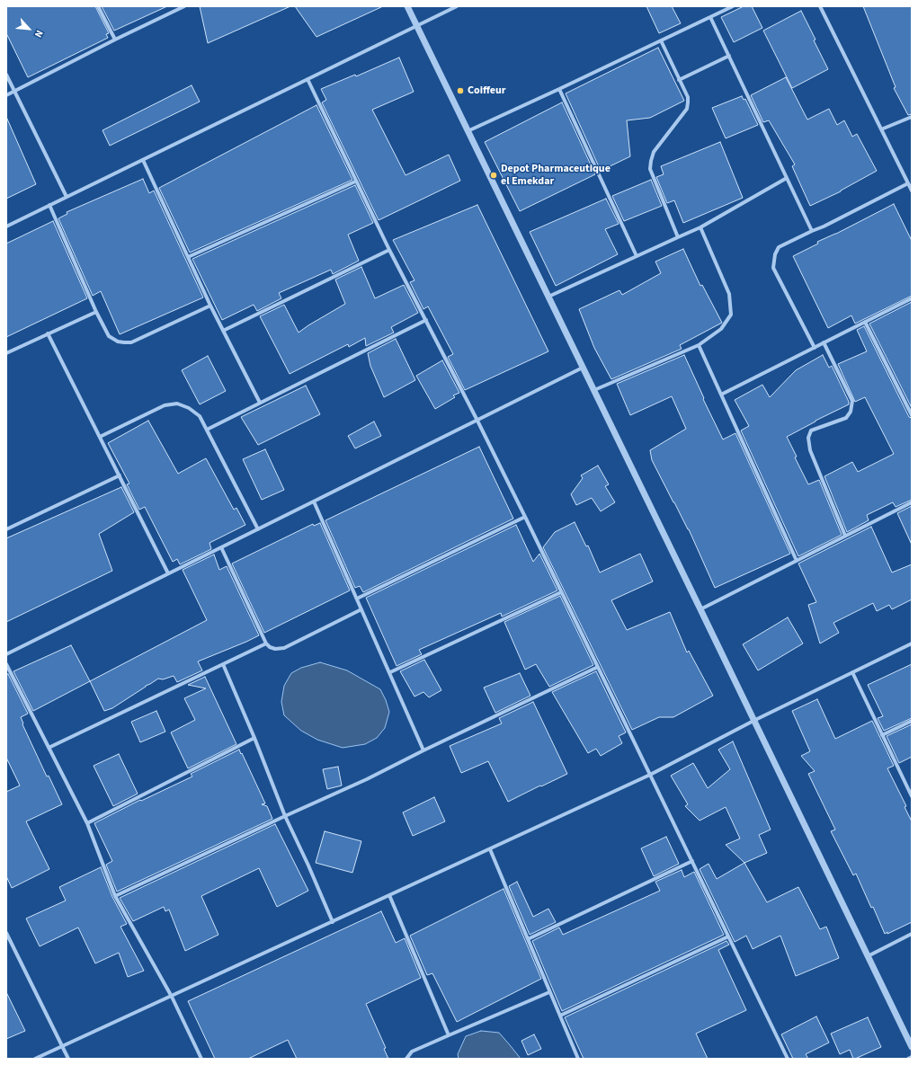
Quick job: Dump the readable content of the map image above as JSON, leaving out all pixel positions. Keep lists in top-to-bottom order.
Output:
{
  "places": ["Coiffeur", "Depot Pharmaceutique el Emekdar"],
  "north": "bottom right"
}
